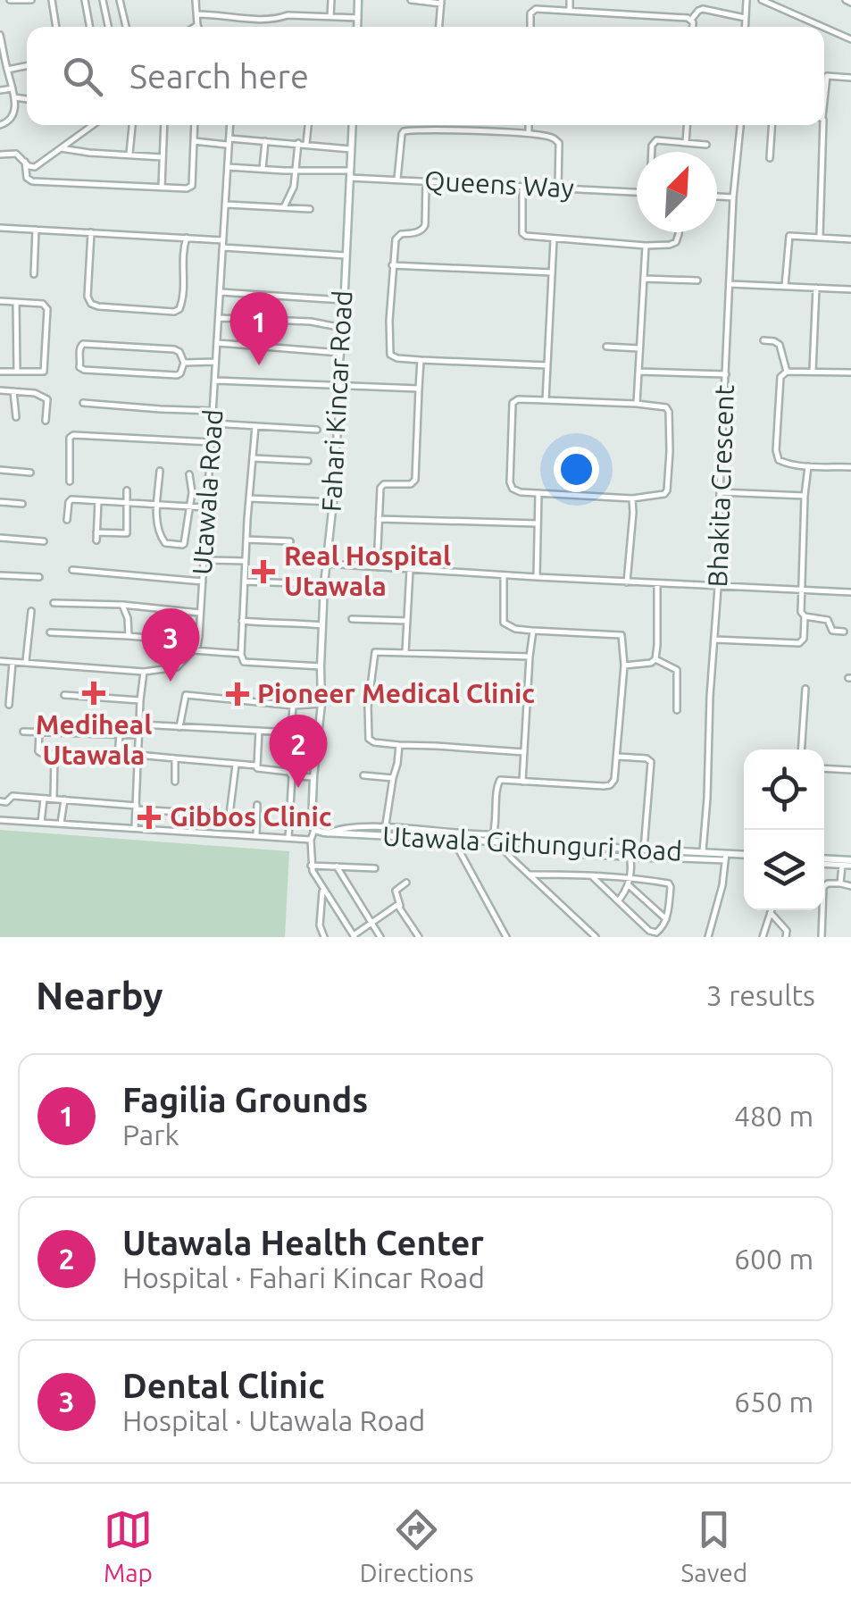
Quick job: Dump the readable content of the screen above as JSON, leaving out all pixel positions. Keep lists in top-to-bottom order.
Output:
{
  "streets": {
    "street": [
      "Queens Way",
      "Fahari Kincar Road",
      "Bhakita Crescent",
      "Utawala Road",
      "Utawala Githunguri Road"
    ]
  },
  "crossings": [
    ["Queens Way", "Fahari Kincar Road"],
    ["Queens Way", "Utawala Road"],
    ["Fahari Kincar Road", "Utawala Githunguri Road"],
    ["Bhakita Crescent", "Utawala Githunguri Road"]
  ],
  "places": {
    "health": [
      "Real Hospital Utawala",
      "Mediheal Utawala",
      "Pioneer Medical Clinic",
      "Gibbos Clinic"
    ]
  },
  "north": "top right",
  "page": {
    "search": "Search here",
    "pins": ["1", "3", "2"],
    "heading": ["Nearby", "3 results"],
    "list": [
      {
        "mark": "1",
        "name": "Fagilia Grounds",
        "note": "Park",
        "value": "480 m"
      },
      {
        "mark": "2",
        "name": "Utawala Health Center",
        "note": "Hospital · Fahari Kincar Road",
        "value": "600 m"
      },
      {
        "mark": "3",
        "name": "Dental Clinic",
        "note": "Hospital · Utawala Road",
        "value": "650 m"
      }
    ],
    "nav": ["Map", "Directions", "Saved"]
  }
}
